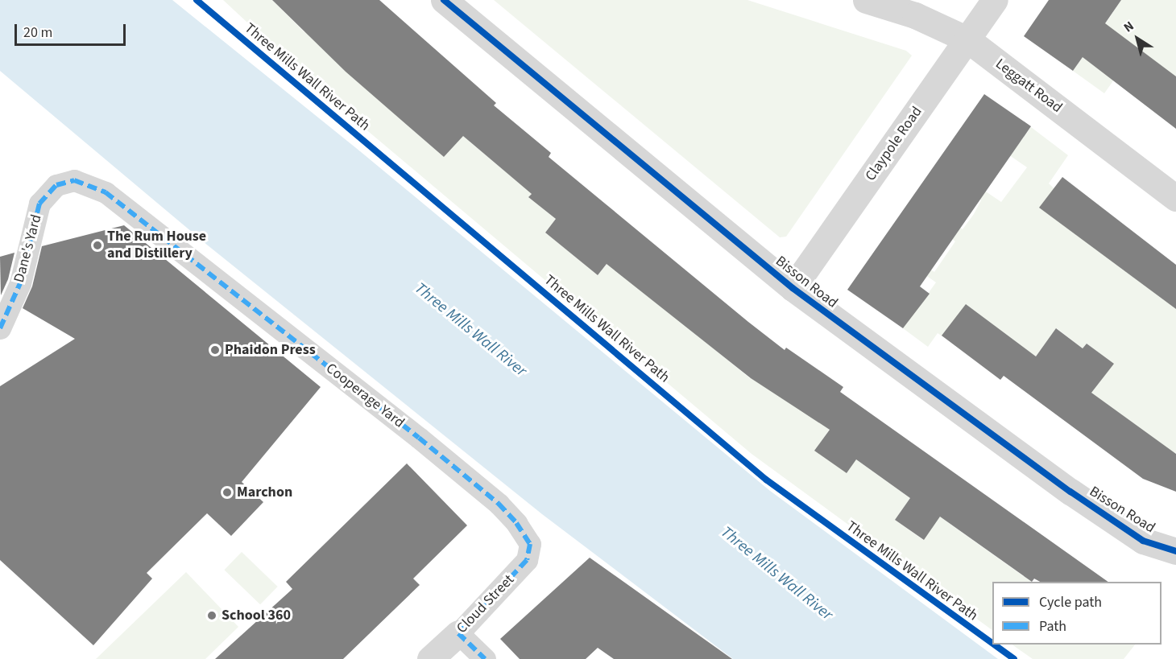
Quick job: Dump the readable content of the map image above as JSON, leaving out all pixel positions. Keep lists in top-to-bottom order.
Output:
{
  "streets": {
    "street": [
      "Leggatt Road",
      "Claypole Road",
      "Dane's Yard",
      "Bisson Road",
      "Cooperage Yard",
      "Cloud Street"
    ],
    "cycle path": ["Three Mills Wall River Path"]
  },
  "crossings": [
    ["Leggatt Road", "Claypole Road"],
    ["Claypole Road", "Bisson Road"],
    ["Dane's Yard", "Cooperage Yard"],
    ["Cooperage Yard", "Cloud Street"]
  ],
  "water": ["Three Mills Wall River"],
  "places": [
    "The Rum House and Distillery",
    "Phaidon Press",
    "Marchon",
    "School 360"
  ],
  "legend": ["Cycle path", "Path"],
  "scale_bar": "20 m",
  "north": "top left"
}
